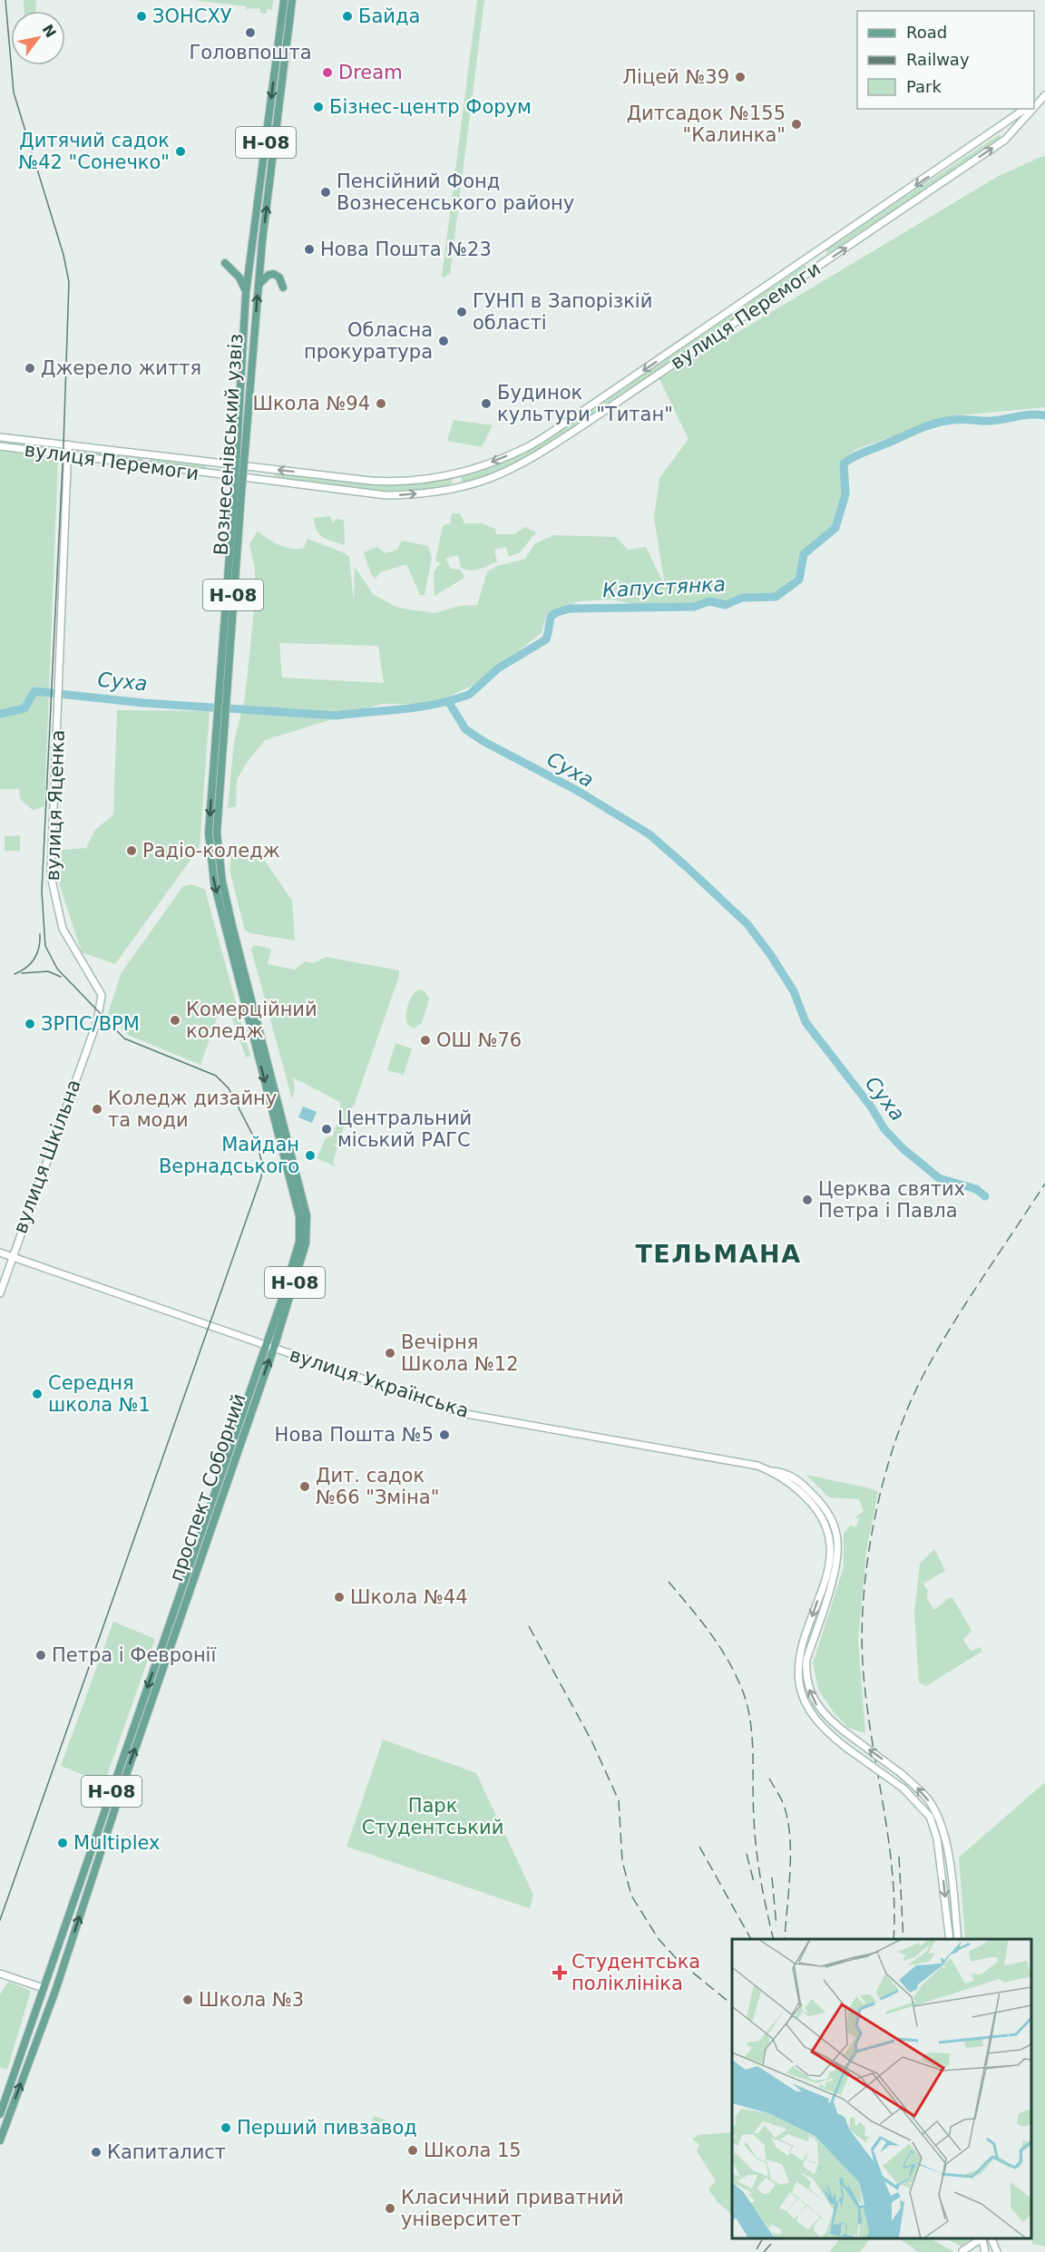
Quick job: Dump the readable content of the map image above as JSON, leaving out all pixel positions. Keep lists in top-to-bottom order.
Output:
{
  "streets": {
    "main road": [
      "Н-08",
      "вулиця Перемоги",
      "Вознесенівський узвіз",
      "вулиця Яценка",
      "вулиця Шкільна",
      "вулиця Українська",
      "проспект Соборний"
    ]
  },
  "crossings": [
    ["Н-08", "Вознесенівський узвіз"],
    ["вулиця Перемоги", "вулиця Яценка"],
    ["Вознесенівський узвіз", "проспект Соборний"],
    ["вулиця Яценка", "вулиця Шкільна"],
    ["вулиця Шкільна", "вулиця Українська"],
    ["вулиця Українська", "проспект Соборний"]
  ],
  "districts": ["ТЕЛЬМАНА"],
  "water": ["Капустянка", "Суха"],
  "parks": ["Парк Студентський"],
  "places": {
    "other": [
      "ЗОНСХУ",
      "Байда",
      "Головпошта",
      "Dream",
      "Ліцей №39",
      "Бізнес-центр Форум",
      "Дитсадок №155 \"Калинка\"",
      "Дитячий садок №42 \"Сонечко\"",
      "Пенсійний Фонд Вознесенського району",
      "Нова Пошта №23",
      "ГУНП в Запорізкій області",
      "Обласна прокуратура",
      "Джерело життя",
      "Школа №94",
      "Будинок культури \"Титан\"",
      "Радіо-коледж",
      "Комерційний коледж",
      "ЗРПС/ВРМ",
      "ОШ №76",
      "Коледж дизайну та моди",
      "Центральний міський РАГС",
      "Майдан Вернадського",
      "Церква святих Петра і Павла",
      "Вечірня Школа №12",
      "Середня школа №1",
      "Нова Пошта №5",
      "Дит. садок №66 \"Зміна\"",
      "Школа №44",
      "Петра і Февронії",
      "Multiplex",
      "Школа №3",
      "Перший пивзавод",
      "Школа 15",
      "Капиталист",
      "Класичний приватний університет"
    ],
    "health": ["Студентська поліклініка"]
  },
  "legend": ["Road", "Railway", "Park"],
  "north": "top right"
}
